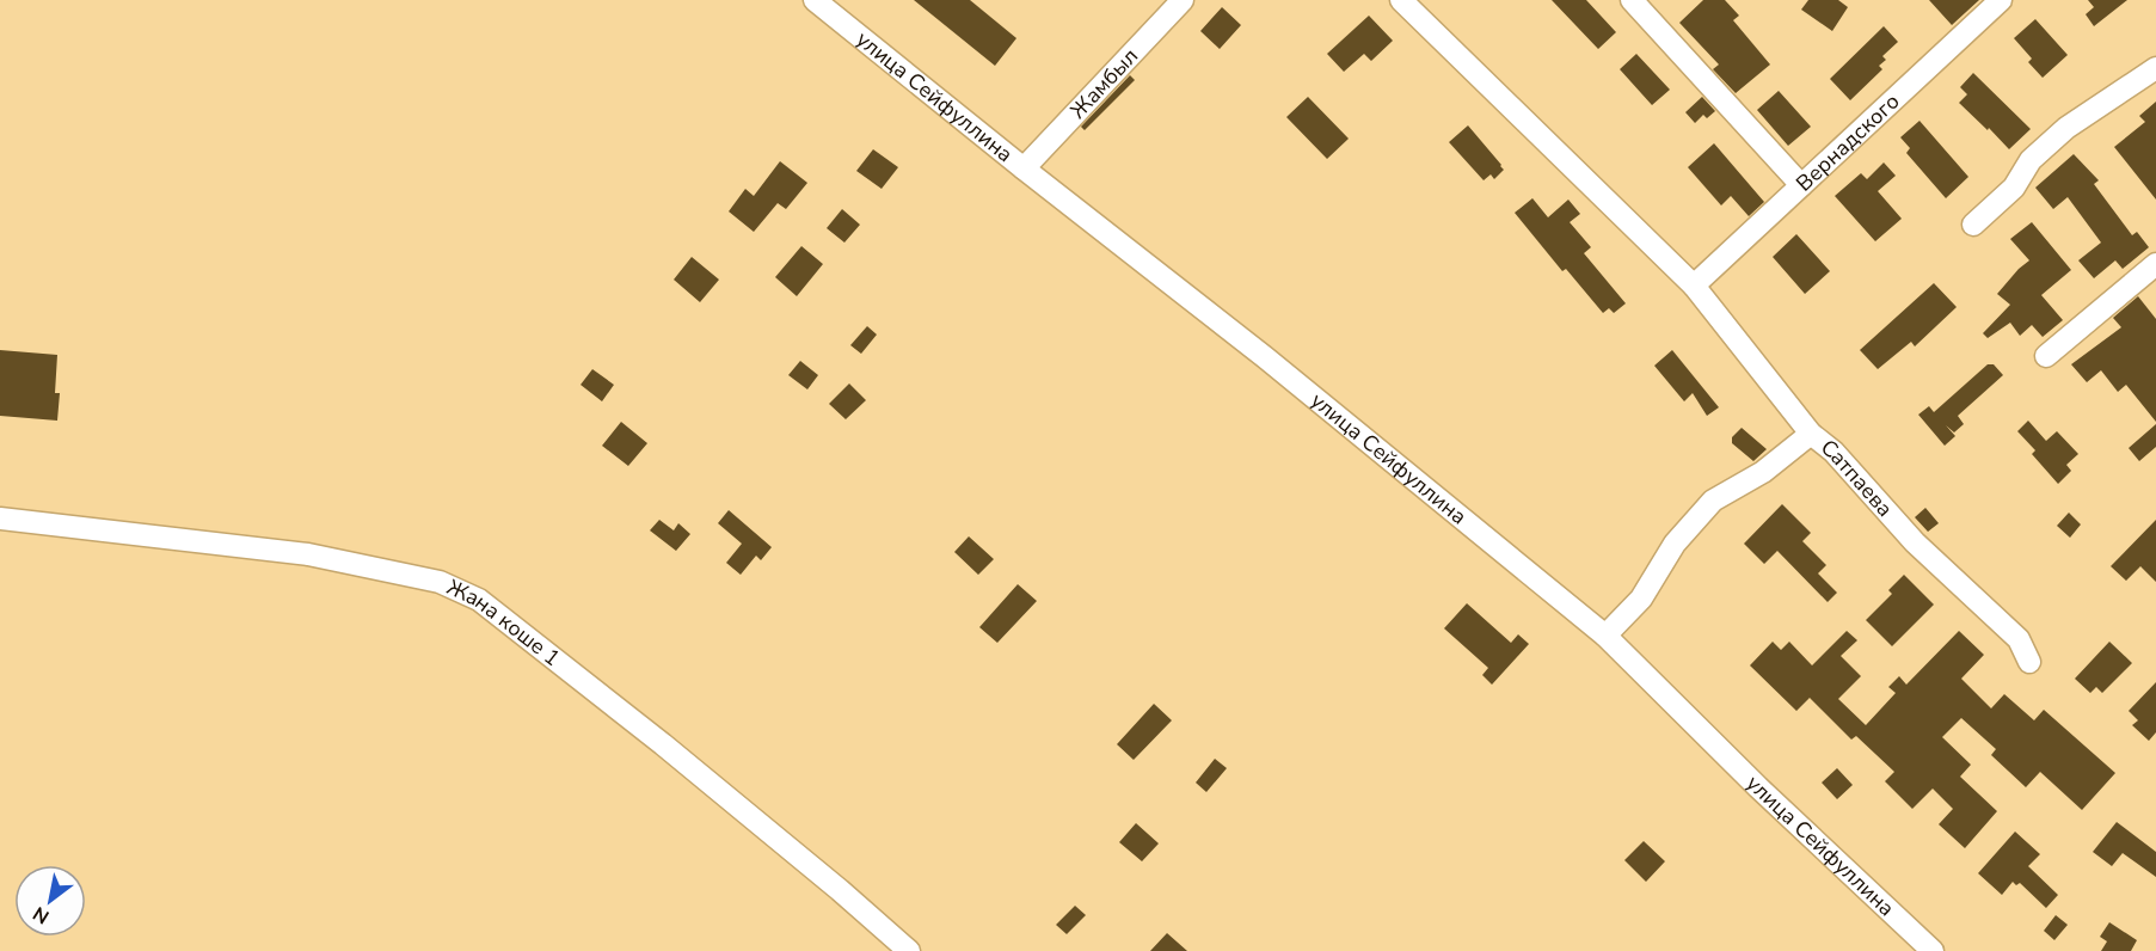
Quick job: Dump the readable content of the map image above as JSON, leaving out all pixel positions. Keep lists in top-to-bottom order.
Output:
{
  "streets": {
    "street": [
      "Жамбыл",
      "улица Сейфуллина",
      "Вернадского",
      "Сатпаева",
      "Жана коше 1"
    ]
  },
  "crossings": [
    ["Жамбыл", "улица Сейфуллина"],
    ["Вернадского", "Сатпаева"]
  ],
  "north": "bottom left"
}
